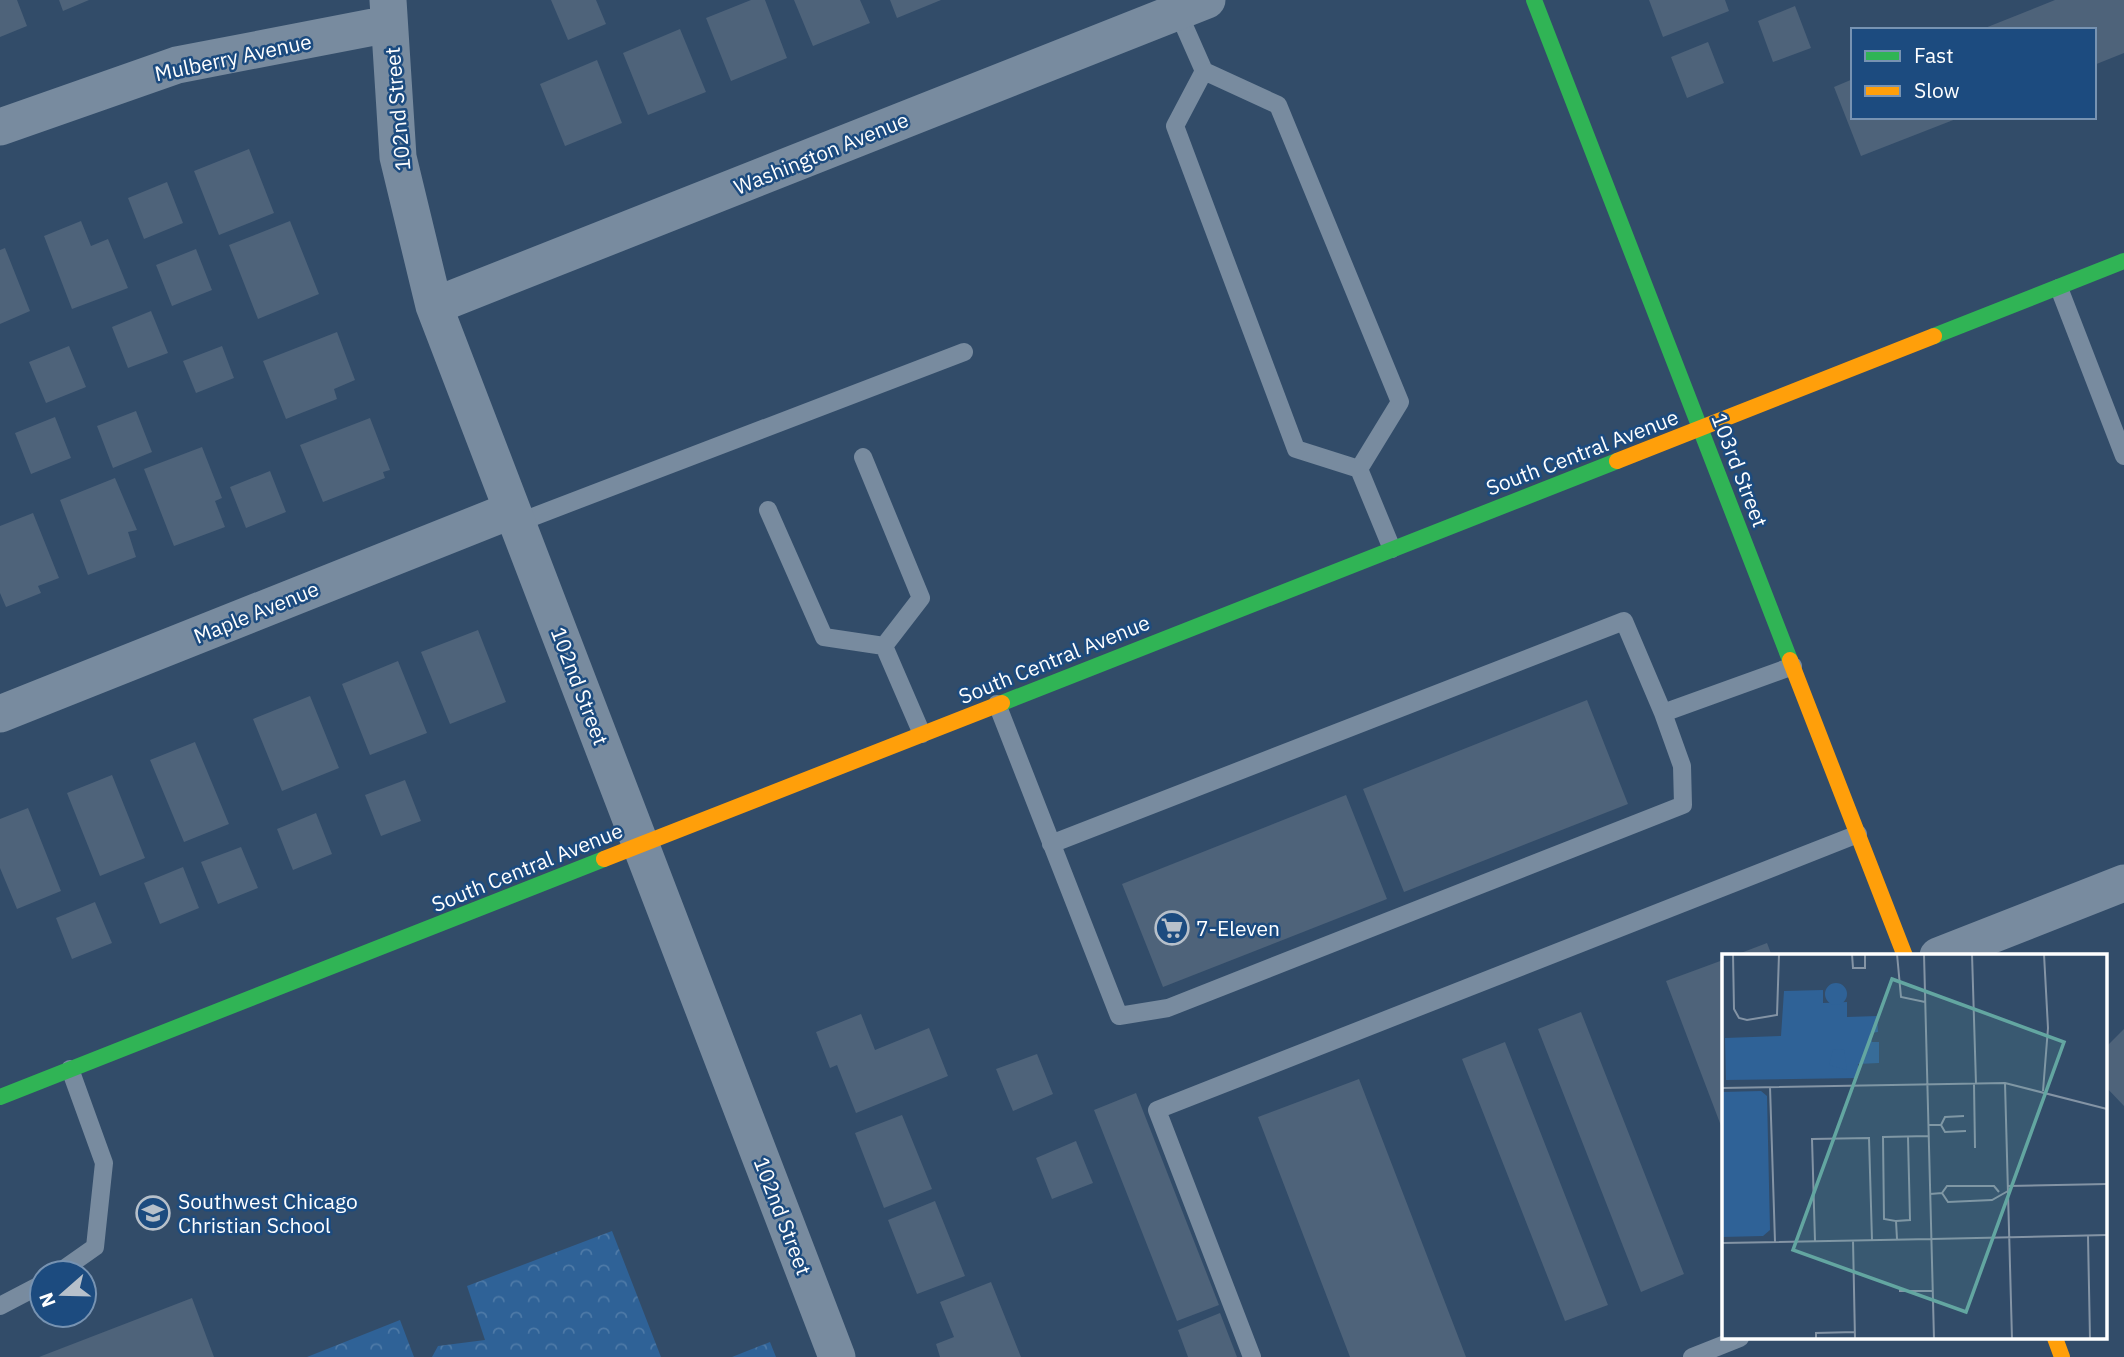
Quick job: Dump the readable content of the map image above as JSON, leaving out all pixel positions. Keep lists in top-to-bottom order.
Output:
{
  "streets": {
    "street": [
      "Mulberry Avenue",
      "102nd Street",
      "Washington Avenue",
      "South Central Avenue",
      "103rd Street",
      "Maple Avenue"
    ]
  },
  "crossings": [
    ["Mulberry Avenue", "102nd Street"],
    ["102nd Street", "Washington Avenue"],
    ["102nd Street", "South Central Avenue"],
    ["102nd Street", "Maple Avenue"],
    ["South Central Avenue", "103rd Street"]
  ],
  "places": {
    "supermarket": ["7-Eleven"],
    "school or university": ["Southwest Chicago Christian School"]
  },
  "legend": ["Fast", "Slow"],
  "north": "left"
}
